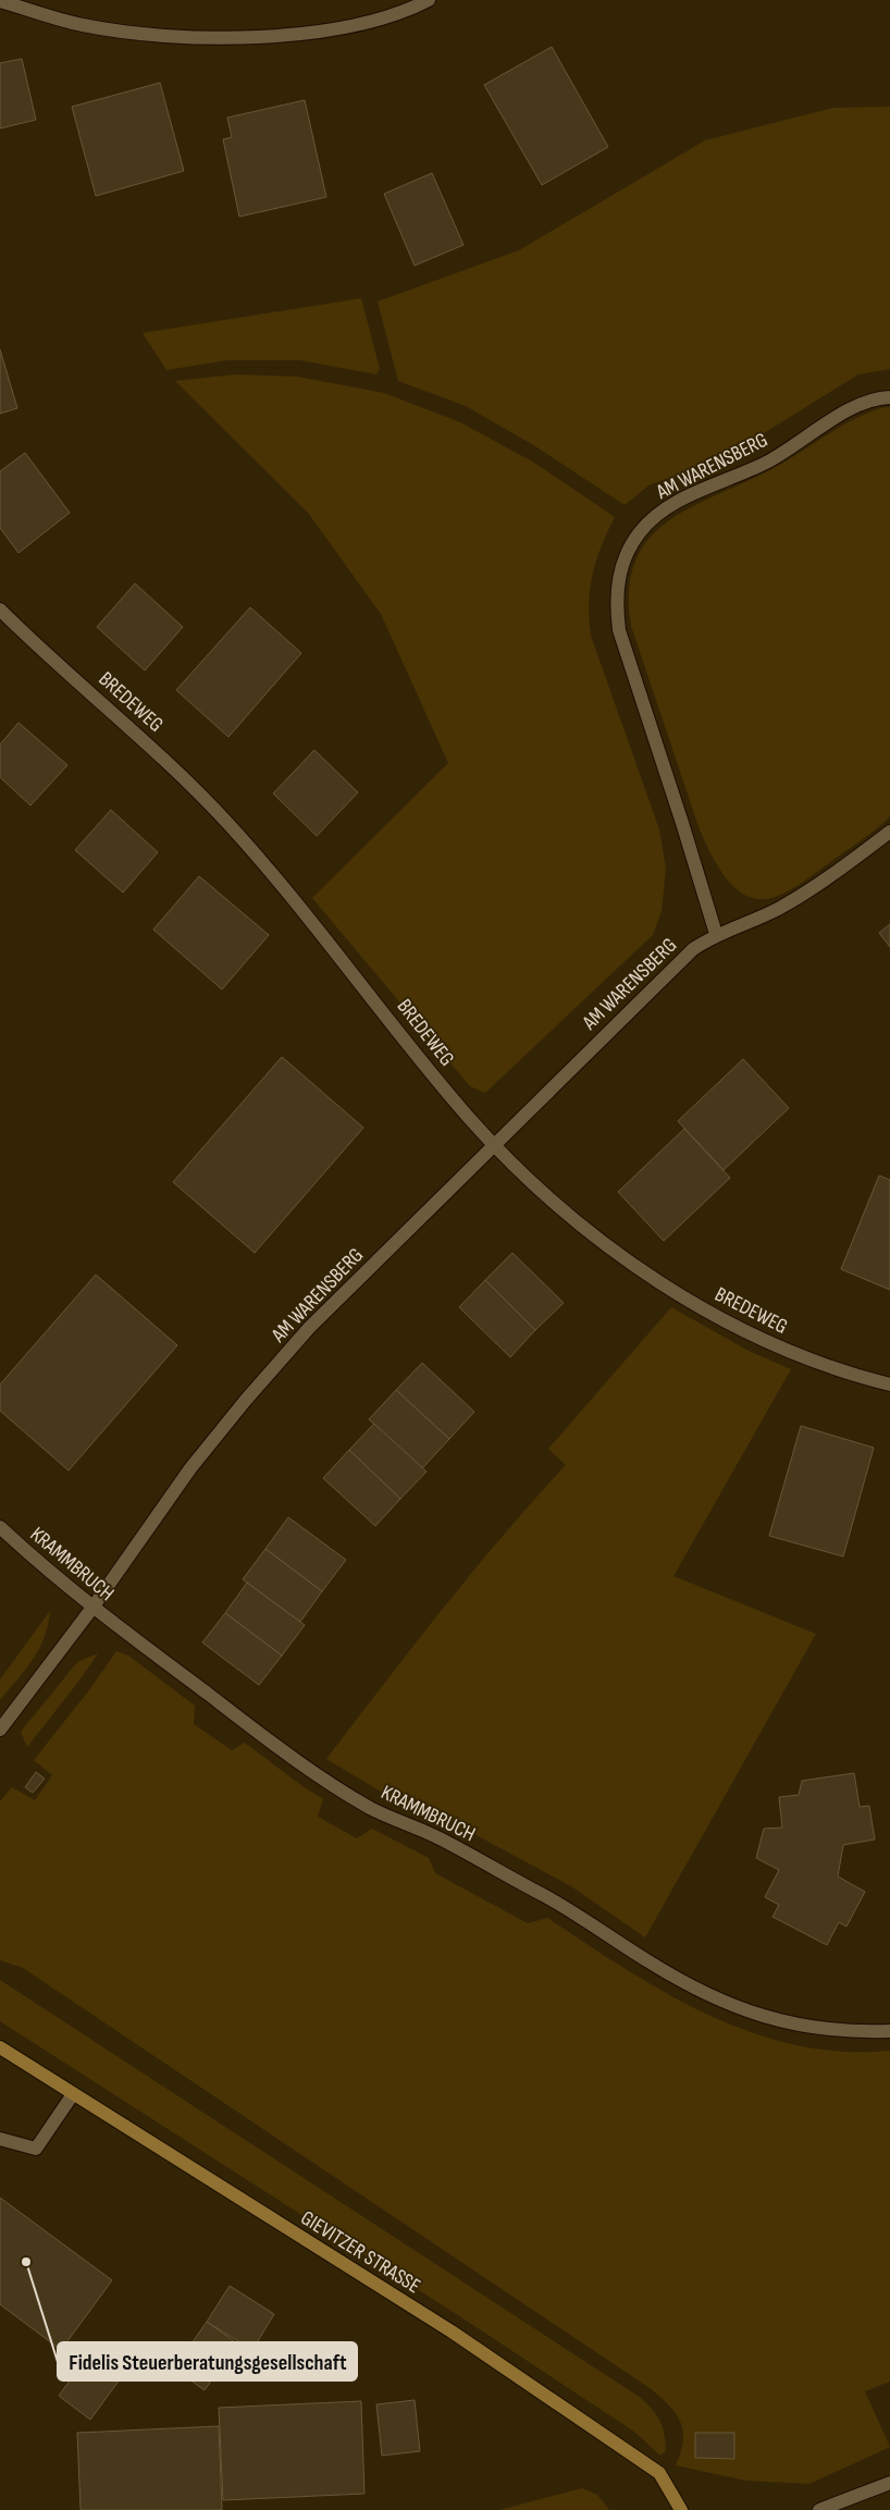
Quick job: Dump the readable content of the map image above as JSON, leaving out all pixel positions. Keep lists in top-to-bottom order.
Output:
{
  "streets": {
    "main road": ["GIEVITZER STRASSE"],
    "street": ["AM WARENSBERG", "BREDEWEG", "KRAMMBRUCH"]
  },
  "crossings": [
    ["AM WARENSBERG", "BREDEWEG"],
    ["AM WARENSBERG", "KRAMMBRUCH"]
  ],
  "places": ["Fidelis Steuerberatungsgesellschaft"]
}
